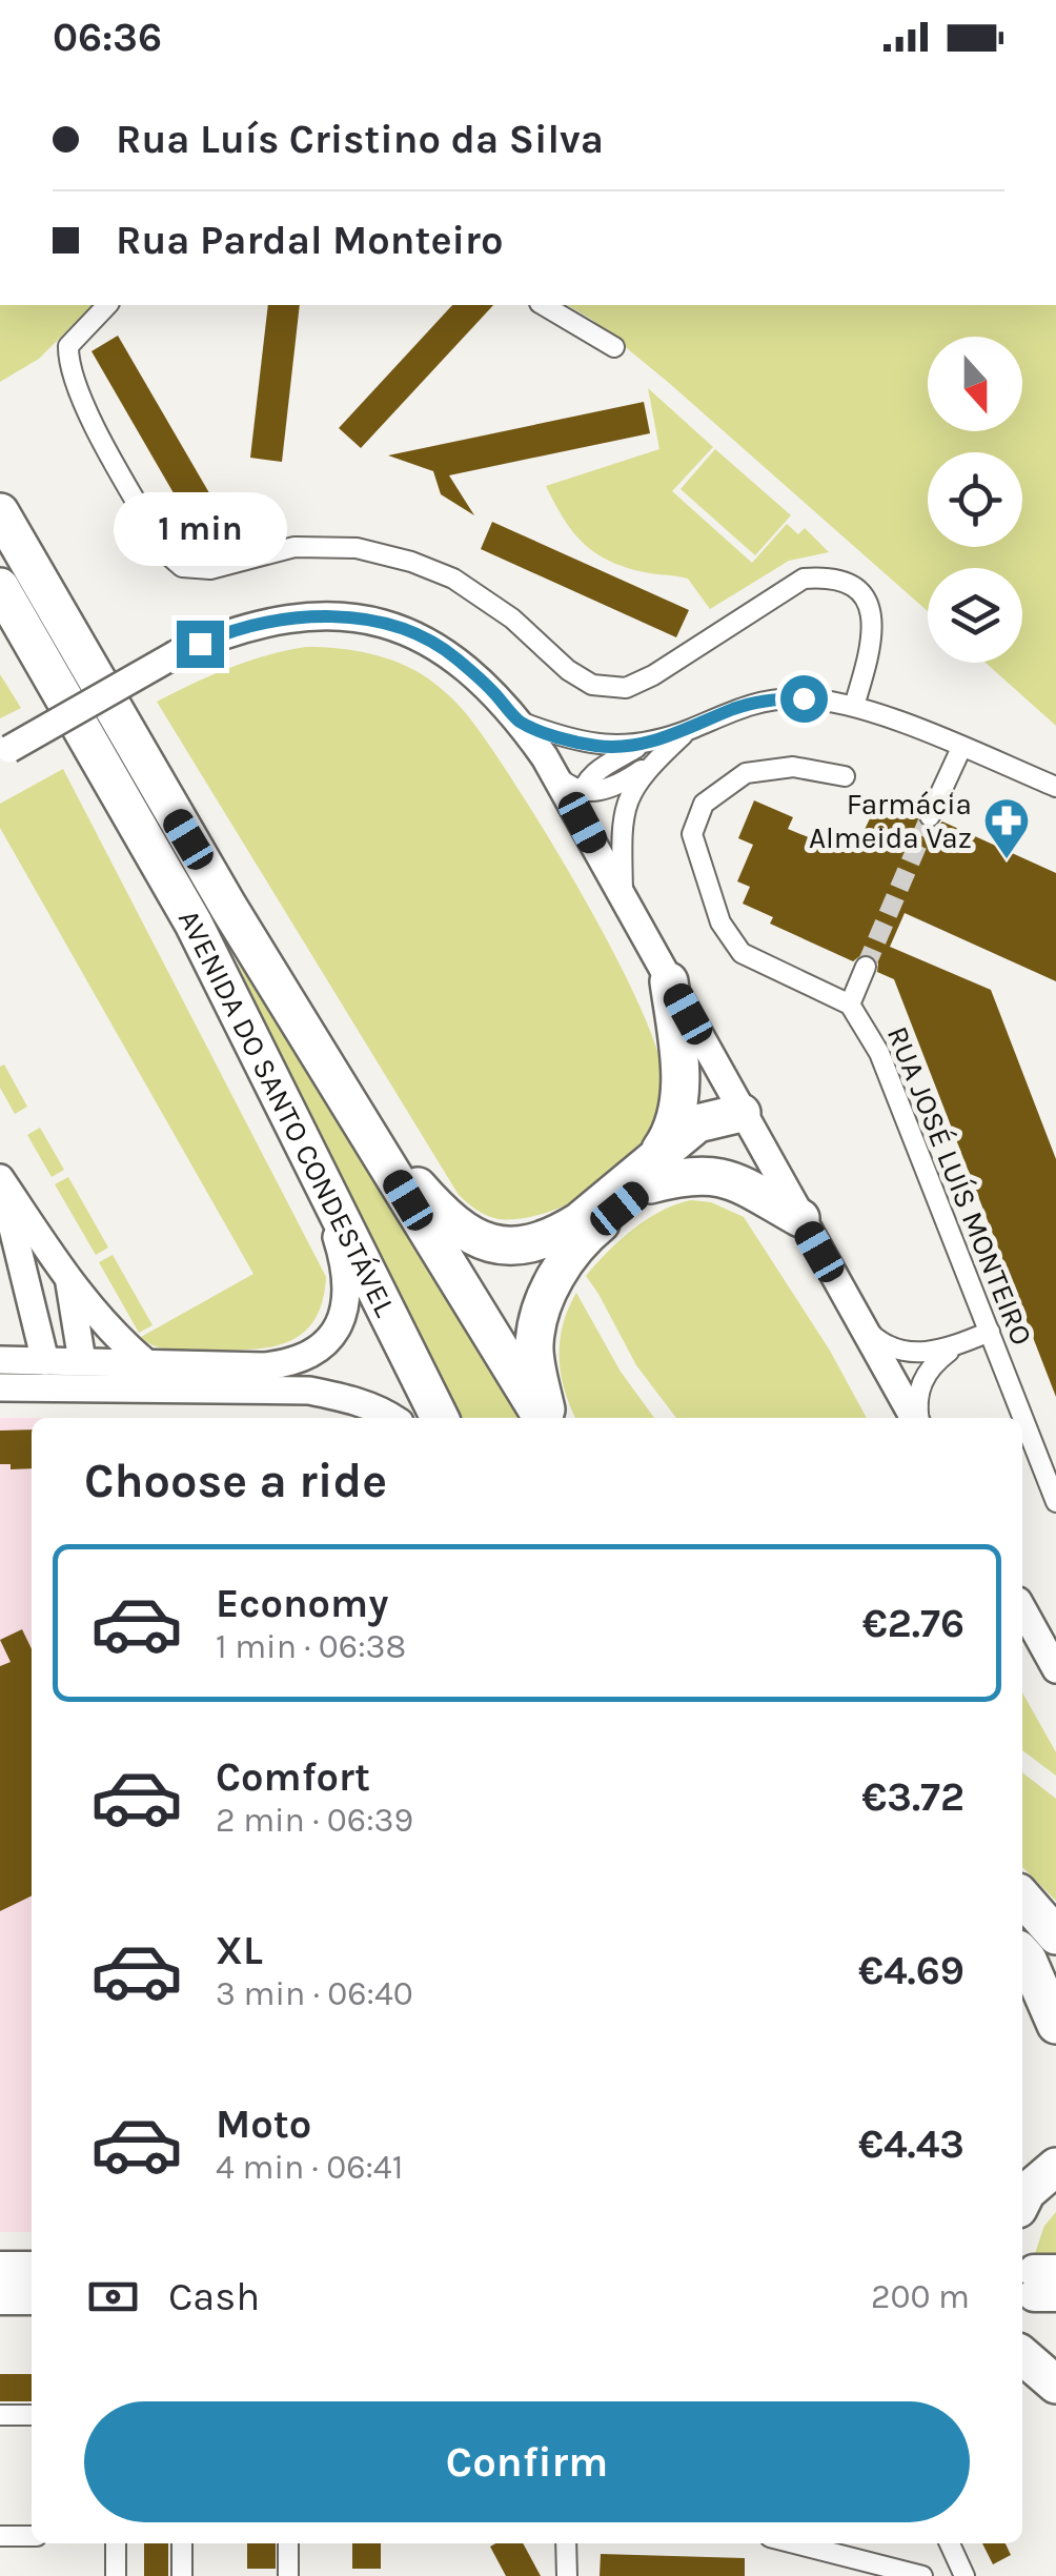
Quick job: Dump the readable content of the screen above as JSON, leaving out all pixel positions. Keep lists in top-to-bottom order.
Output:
{
  "streets": {
    "highway": ["AVENIDA DO SANTO CONDESTÁVEL"],
    "street": ["RUA JOSÉ LUÍS MONTEIRO"]
  },
  "places": {
    "pharmacy": ["Farmácia Almeida Vaz"]
  },
  "north": "bottom",
  "page": {
    "status": "06:36",
    "banner": ["Rua Luís Cristino da Silva", "Rua Pardal Monteiro"],
    "bubble": "1 min",
    "heading": "Choose a ride",
    "list": [
      {
        "name": "Economy",
        "note": "1 min · 06:38",
        "value": "€2.76"
      },
      {
        "name": "Comfort",
        "note": "2 min · 06:39",
        "value": "€3.72"
      },
      {
        "name": "XL",
        "note": "3 min · 06:40",
        "value": "€4.69"
      },
      {
        "name": "Moto",
        "note": "4 min · 06:41",
        "value": "€4.43"
      }
    ],
    "pay": ["Cash", "200 m"],
    "buttons": "Confirm"
  }
}
